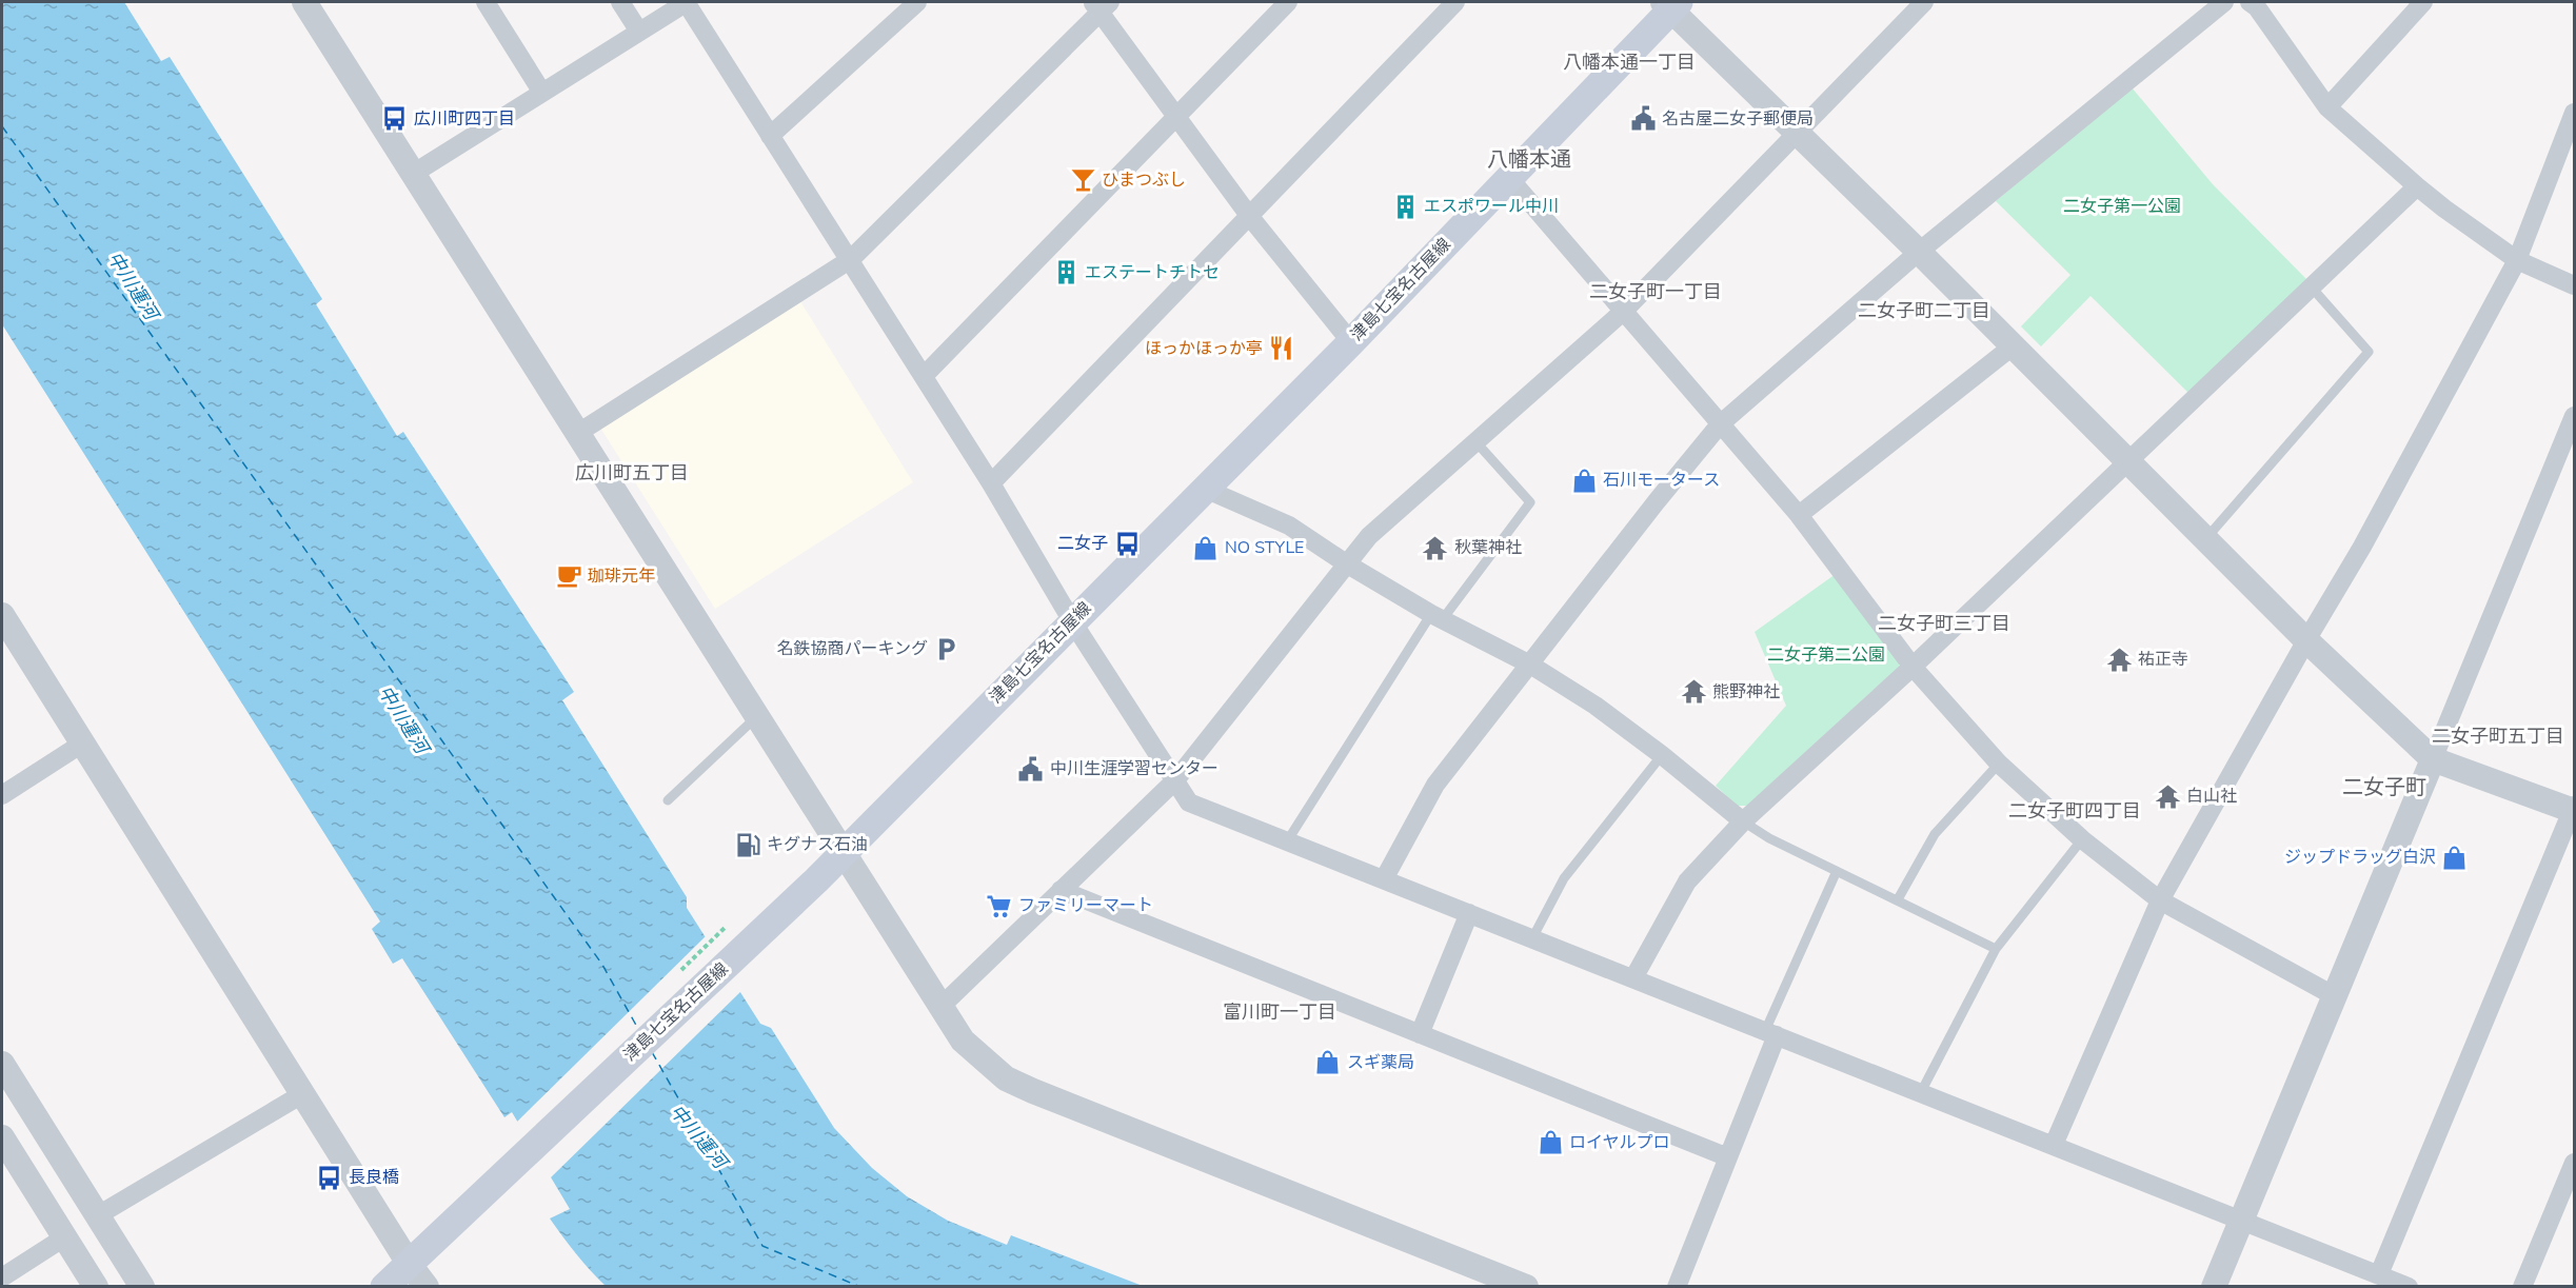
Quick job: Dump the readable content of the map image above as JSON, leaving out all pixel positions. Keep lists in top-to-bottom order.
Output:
{
  "streets": {
    "main road": ["津島七宝名古屋線"]
  },
  "districts": [
    "八幡本通一丁目",
    "八幡本通",
    "二女子町一丁目",
    "二女子町二丁目",
    "広川町五丁目",
    "二女子町三丁目",
    "二女子町五丁目",
    "二女子町",
    "二女子町四丁目",
    "富川町一丁目"
  ],
  "water": ["中川運河"],
  "parks": ["二女子第一公園", "二女子第二公園"],
  "places": {
    "bus stop": ["広川町四丁目", "二女子", "長良橋"],
    "public building": ["名古屋二女子郵便局", "中川生涯学習センター"],
    "bar": ["ひまつぶし"],
    "building": ["エスポワール中川", "エステートチトセ"],
    "restaurant": ["ほっかほっか亭"],
    "shop": [
      "石川モータース",
      "NO STYLE",
      "ジップドラッグ白沢",
      "スギ薬局",
      "ロイヤルプロ"
    ],
    "temple": [
      "秋葉神社",
      "祐正寺",
      "熊野神社",
      "白山社"
    ],
    "cafe": ["珈琲元年"],
    "parking": ["名鉄協商パーキング"],
    "fuel station": ["キグナス石油"],
    "supermarket": ["ファミリーマート"]
  }
}
